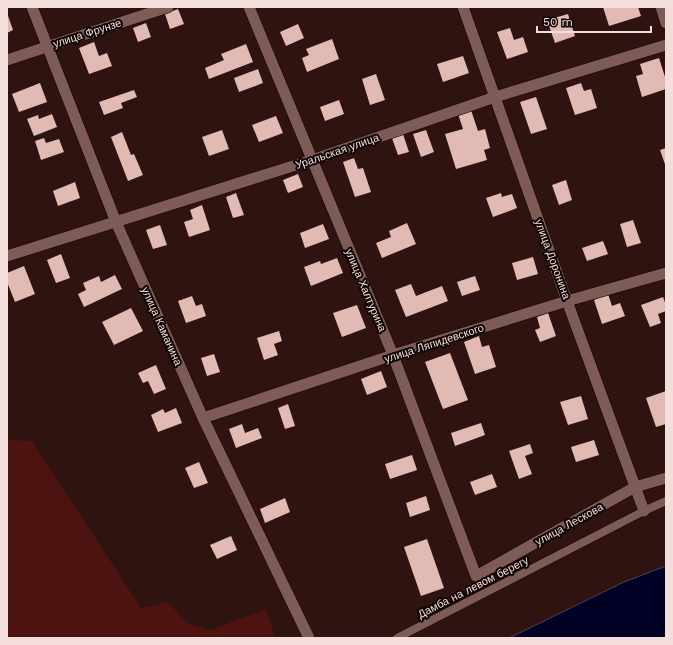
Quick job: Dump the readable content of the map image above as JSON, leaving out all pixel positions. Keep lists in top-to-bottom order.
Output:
{
  "streets": {
    "street": [
      "улица Фрунзе",
      "Уральская улица",
      "улица Доронина",
      "улица Халтурина",
      "улица Каманина",
      "улица Ляпидевского",
      "улица Лескова"
    ],
    "lane": ["Дамба на левом берегу"]
  },
  "crossings": [
    ["улица Фрунзе", "улица Каманина"],
    ["Уральская улица", "улица Доронина"],
    ["Уральская улица", "улица Халтурина"],
    ["Уральская улица", "улица Каманина"],
    ["улица Доронина", "улица Ляпидевского"],
    ["улица Доронина", "улица Лескова"],
    ["улица Доронина", "Дамба на левом берегу"],
    ["улица Халтурина", "улица Ляпидевского"],
    ["улица Халтурина", "улица Лескова"],
    ["улица Каманина", "улица Ляпидевского"]
  ],
  "scale_bar": "50 m"
}
